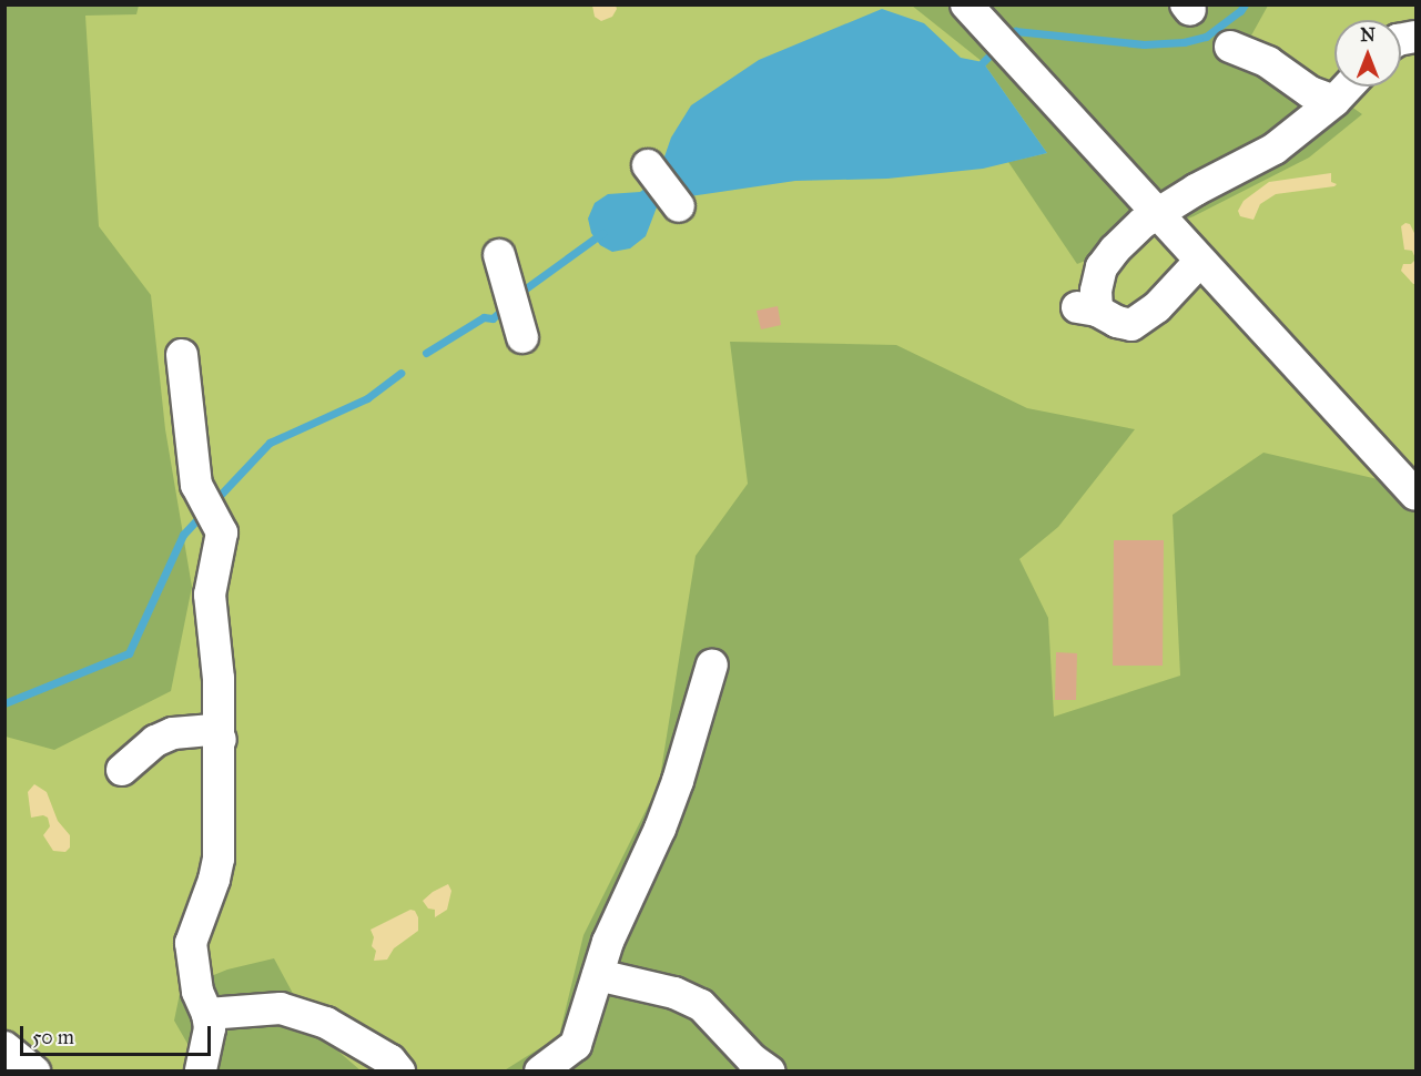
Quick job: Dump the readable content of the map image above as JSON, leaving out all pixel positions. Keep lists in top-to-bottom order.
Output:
{
  "scale_bar": "50 m",
  "north": "top"
}
